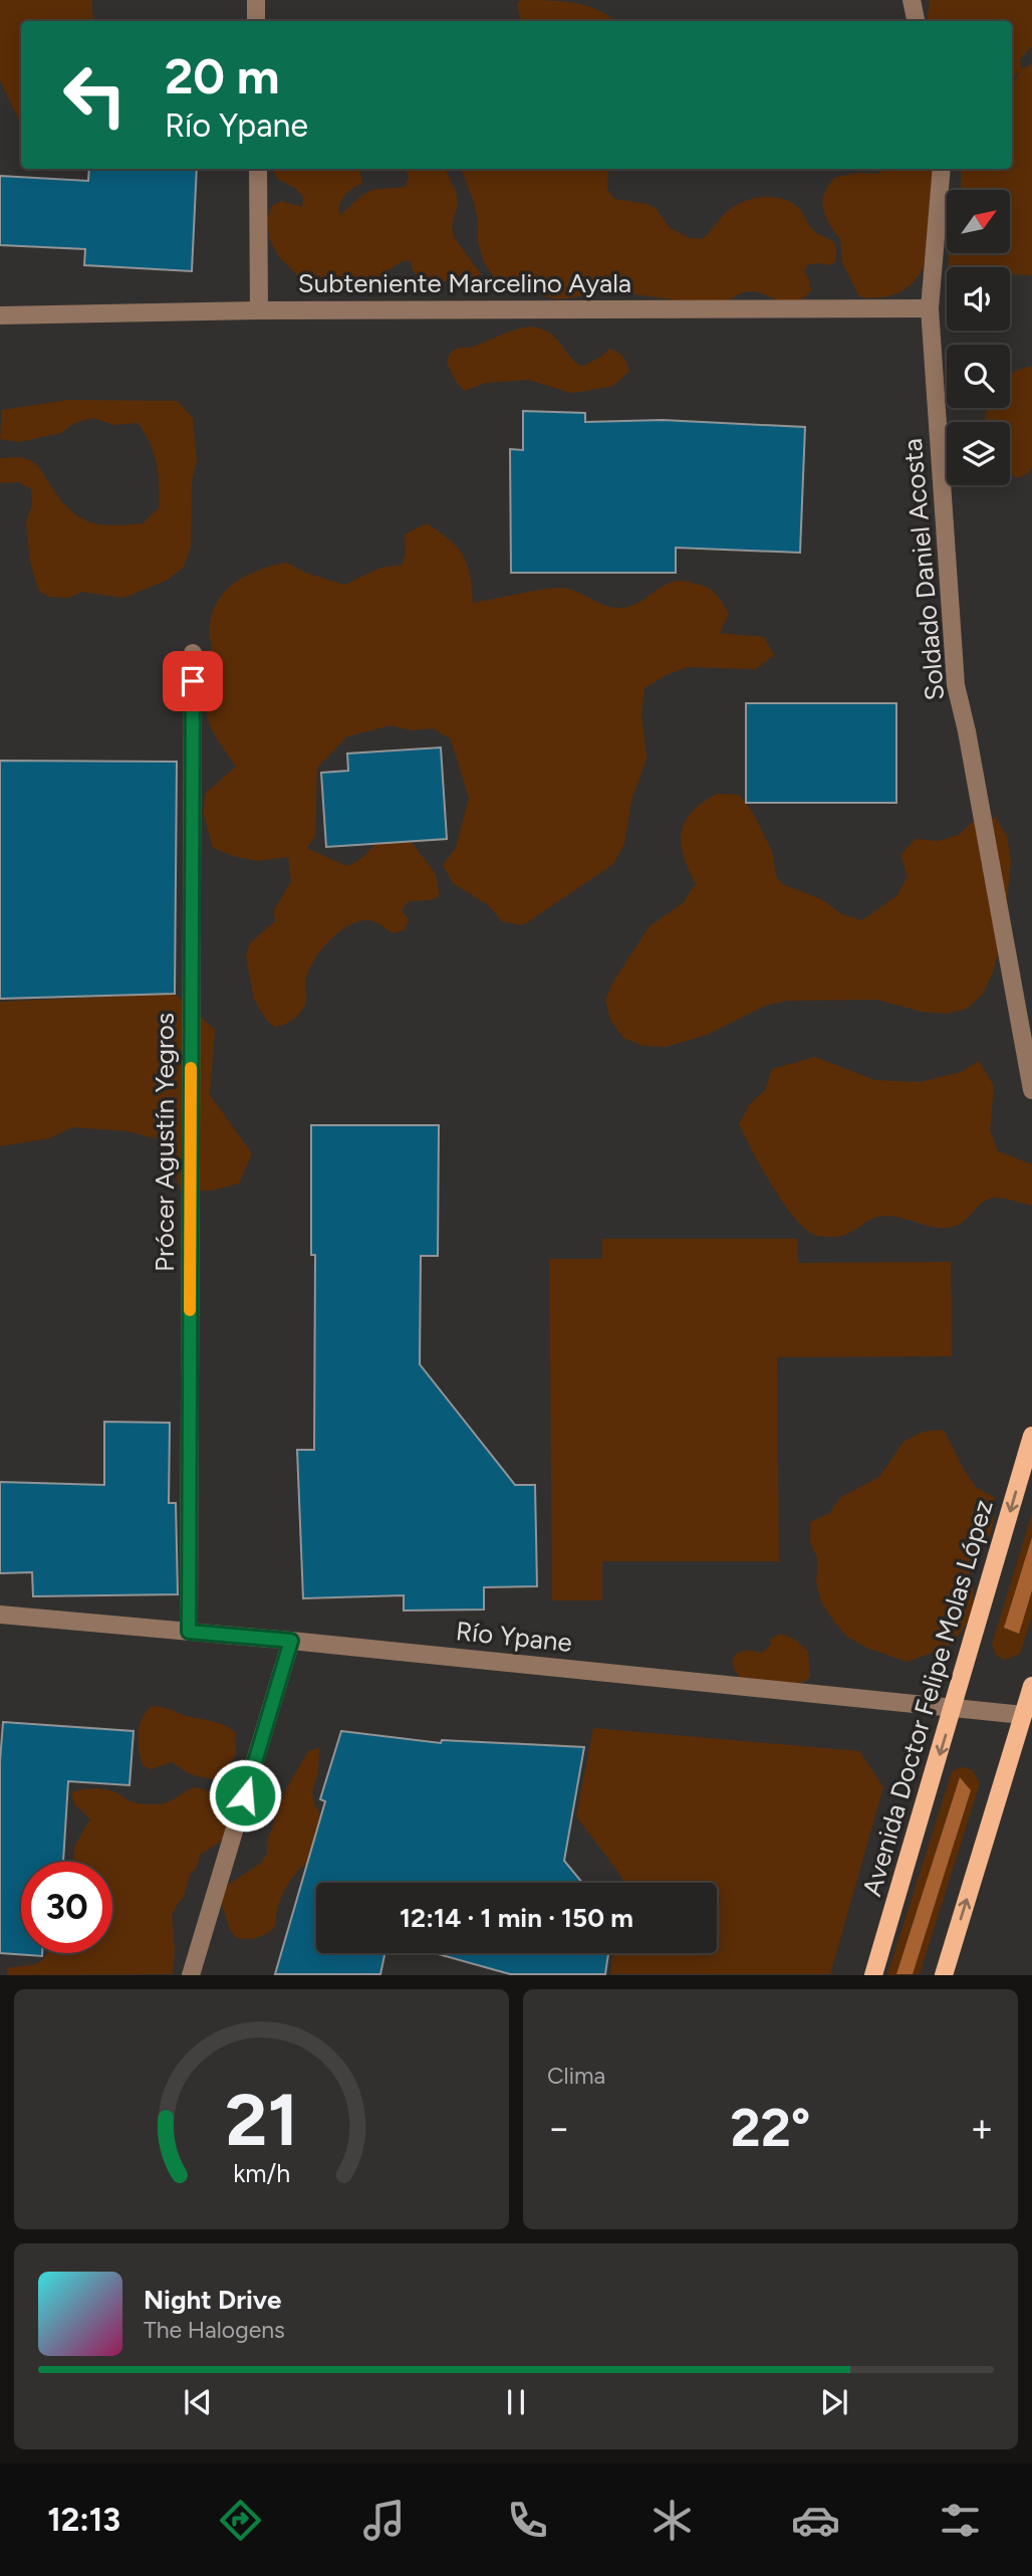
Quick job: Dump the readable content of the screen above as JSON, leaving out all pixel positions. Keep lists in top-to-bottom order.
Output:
{
  "streets": {
    "main road": ["Avenida Doctor Felipe Molas López"],
    "street": [
      "Subteniente Marcelino Ayala",
      "Soldado Daniel Acosta",
      "Prócer Agustín Yegros",
      "Río Ypane"
    ]
  },
  "crossings": [
    ["Subteniente Marcelino Ayala", "Soldado Daniel Acosta"],
    ["Prócer Agustín Yegros", "Río Ypane"],
    ["Río Ypane", "Avenida Doctor Felipe Molas López"]
  ],
  "north": "top right",
  "page": {
    "turn": ["20 m", "Río Ypane"],
    "limit": "30",
    "trip": "12:14 · 1 min · 150 m",
    "tile": "Clima",
    "heat": ["−", "22°", "+"],
    "song": ["Night Drive", "The Halogens"],
    "tabs": "12:13",
    "gauge": ["21", "km/h"]
  }
}
